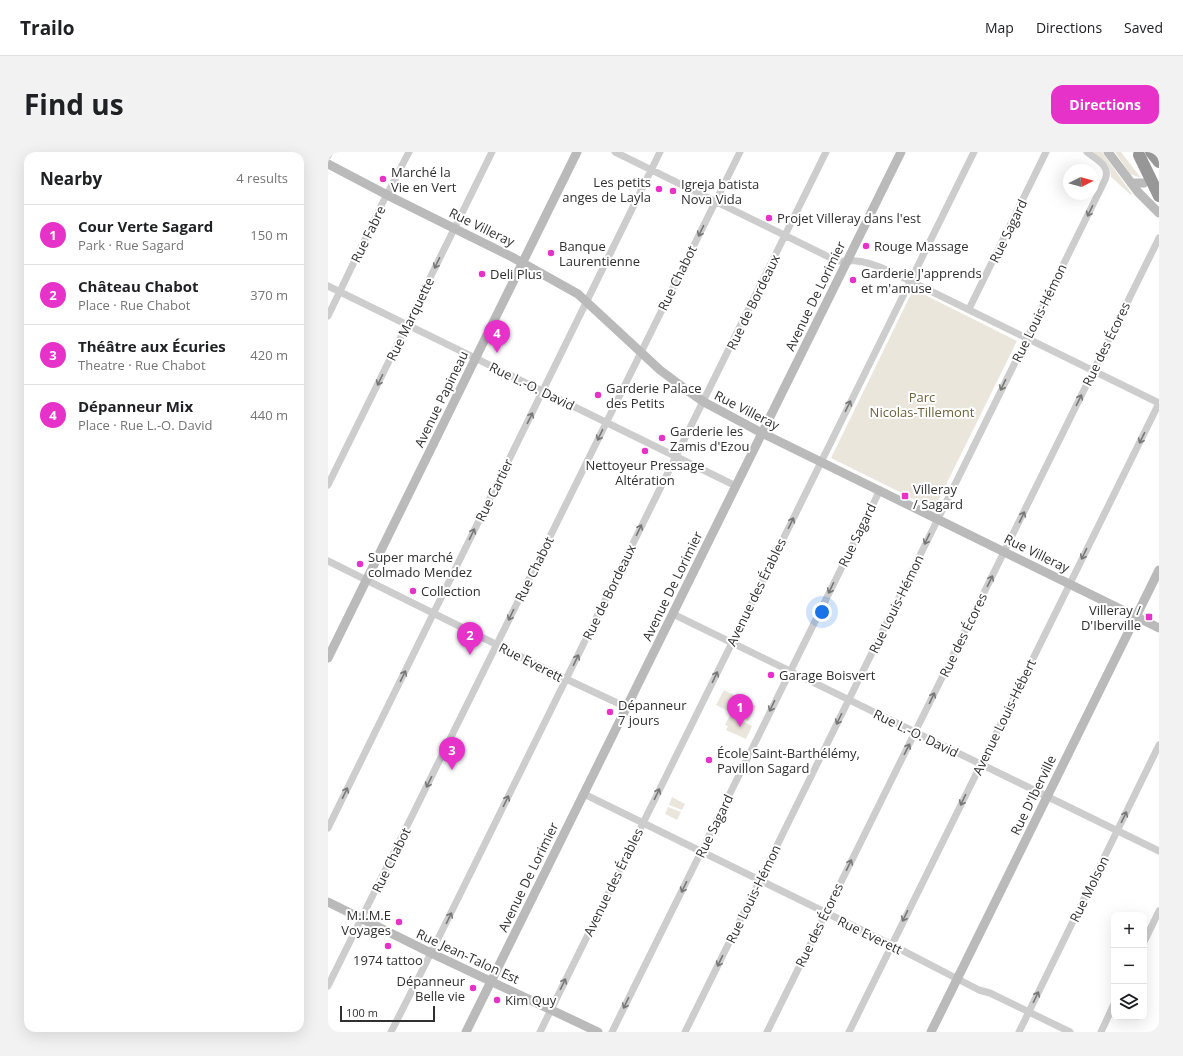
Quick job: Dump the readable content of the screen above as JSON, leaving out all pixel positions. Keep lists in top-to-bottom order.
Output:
{
  "streets": {
    "main road": [
      "Rue Villeray",
      "Avenue De Lorimier",
      "Avenue Papineau",
      "Rue D'Iberville",
      "Rue Jean-Talon Est"
    ],
    "street": [
      "Rue Sagard",
      "Rue Fabre",
      "Rue Chabot",
      "Rue de Bordeaux",
      "Rue Louis-Hémon",
      "Rue Marquette",
      "Rue des Écores",
      "Rue L.-O. David",
      "Rue Cartier",
      "Avenue des Érables",
      "Rue Everett",
      "Avenue Louis-Hébert",
      "Rue Molson"
    ]
  },
  "crossings": [
    ["Rue Villeray", "Rue Sagard"],
    ["Rue Villeray", "Rue Fabre"],
    ["Rue Villeray", "Rue Chabot"],
    ["Rue Villeray", "Avenue De Lorimier"],
    ["Rue Villeray", "Rue de Bordeaux"],
    ["Rue Villeray", "Rue Louis-Hémon"],
    ["Rue Villeray", "Rue Marquette"],
    ["Rue Villeray", "Rue des Écores"],
    ["Rue Villeray", "Avenue Papineau"],
    ["Rue Villeray", "Rue Cartier"],
    ["Rue Villeray", "Avenue des Érables"],
    ["Rue Villeray", "Avenue Louis-Hébert"],
    ["Rue Villeray", "Rue D'Iberville"],
    ["Rue Sagard", "Rue L.-O. David"],
    ["Rue Sagard", "Rue Everett"],
    ["Rue Fabre", "Rue L.-O. David"],
    ["Rue Chabot", "Rue L.-O. David"],
    ["Rue Chabot", "Rue Everett"],
    ["Rue Chabot", "Rue Jean-Talon Est"],
    ["Avenue De Lorimier", "Rue L.-O. David"],
    ["Avenue De Lorimier", "Rue Everett"],
    ["Avenue De Lorimier", "Rue Jean-Talon Est"],
    ["Rue de Bordeaux", "Rue L.-O. David"],
    ["Rue de Bordeaux", "Rue Everett"],
    ["Rue de Bordeaux", "Rue Jean-Talon Est"],
    ["Rue Louis-Hémon", "Rue L.-O. David"],
    ["Rue Louis-Hémon", "Rue Everett"],
    ["Rue Marquette", "Rue L.-O. David"],
    ["Rue des Écores", "Rue L.-O. David"],
    ["Rue des Écores", "Rue Everett"],
    ["Rue L.-O. David", "Avenue Papineau"],
    ["Rue L.-O. David", "Rue Cartier"],
    ["Rue L.-O. David", "Avenue des Érables"],
    ["Rue L.-O. David", "Avenue Louis-Hébert"],
    ["Rue L.-O. David", "Rue D'Iberville"],
    ["Rue L.-O. David", "Rue Molson"],
    ["Avenue Papineau", "Rue Everett"],
    ["Rue Cartier", "Rue Everett"],
    ["Avenue des Érables", "Rue Everett"],
    ["Avenue des Érables", "Rue Jean-Talon Est"],
    ["Rue Everett", "Avenue Louis-Hébert"],
    ["Rue Everett", "Rue D'Iberville"],
    ["Rue Everett", "Rue Molson"]
  ],
  "one_way": [
    "Rue Sagard",
    "Rue Chabot",
    "Rue de Bordeaux",
    "Rue Louis-Hémon",
    "Rue Marquette",
    "Rue des Écores",
    "Rue Cartier",
    "Avenue des Érables",
    "Avenue Louis-Hébert",
    "Rue Molson"
  ],
  "parks": ["Parc Nicolas-Tillemont"],
  "places": {
    "other": [
      "Marché la Vie en Vert",
      "Les petits anges de Layla",
      "Igreja batista Nova Vida",
      "Projet Villeray dans l'est",
      "Rouge Massage",
      "Banque Laurentienne",
      "Deli Plus",
      "Garderie J'apprends et m'amuse",
      "Garderie Palace des Petits",
      "Garderie les Zamis d'Ezou",
      "Nettoyeur Pressage Altération",
      "Super marché colmado Mendez",
      "Collection",
      "Garage Boisvert",
      "Dépanneur 7 jours",
      "École Saint-Barthélémy, Pavillon Sagard",
      "M.I.M.E Voyages",
      "1974 tattoo",
      "Dépanneur Belle vie",
      "Kim Quy"
    ],
    "transit": ["Villeray / Sagard", "Villeray / D'Iberville"]
  },
  "scale_bar": "100 m",
  "north": "right",
  "page": {
    "header": "Trailo",
    "nav": ["Map", "Directions", "Saved"],
    "title": "Find us",
    "buttons": "Directions",
    "heading": ["Nearby", "4 results"],
    "list": [
      {
        "mark": "1",
        "name": "Cour Verte Sagard",
        "note": "Park · Rue Sagard",
        "value": "150 m"
      },
      {
        "mark": "2",
        "name": "Château Chabot",
        "note": "Place · Rue Chabot",
        "value": "370 m"
      },
      {
        "mark": "3",
        "name": "Théâtre aux Écuries",
        "note": "Theatre · Rue Chabot",
        "value": "420 m"
      },
      {
        "mark": "4",
        "name": "Dépanneur Mix",
        "note": "Place · Rue L.-O. David",
        "value": "440 m"
      }
    ],
    "pins": [
      "4",
      "2",
      "1",
      "3"
    ],
    "map_buttons": ["+", "−"],
    "scale": "100 m"
  }
}
